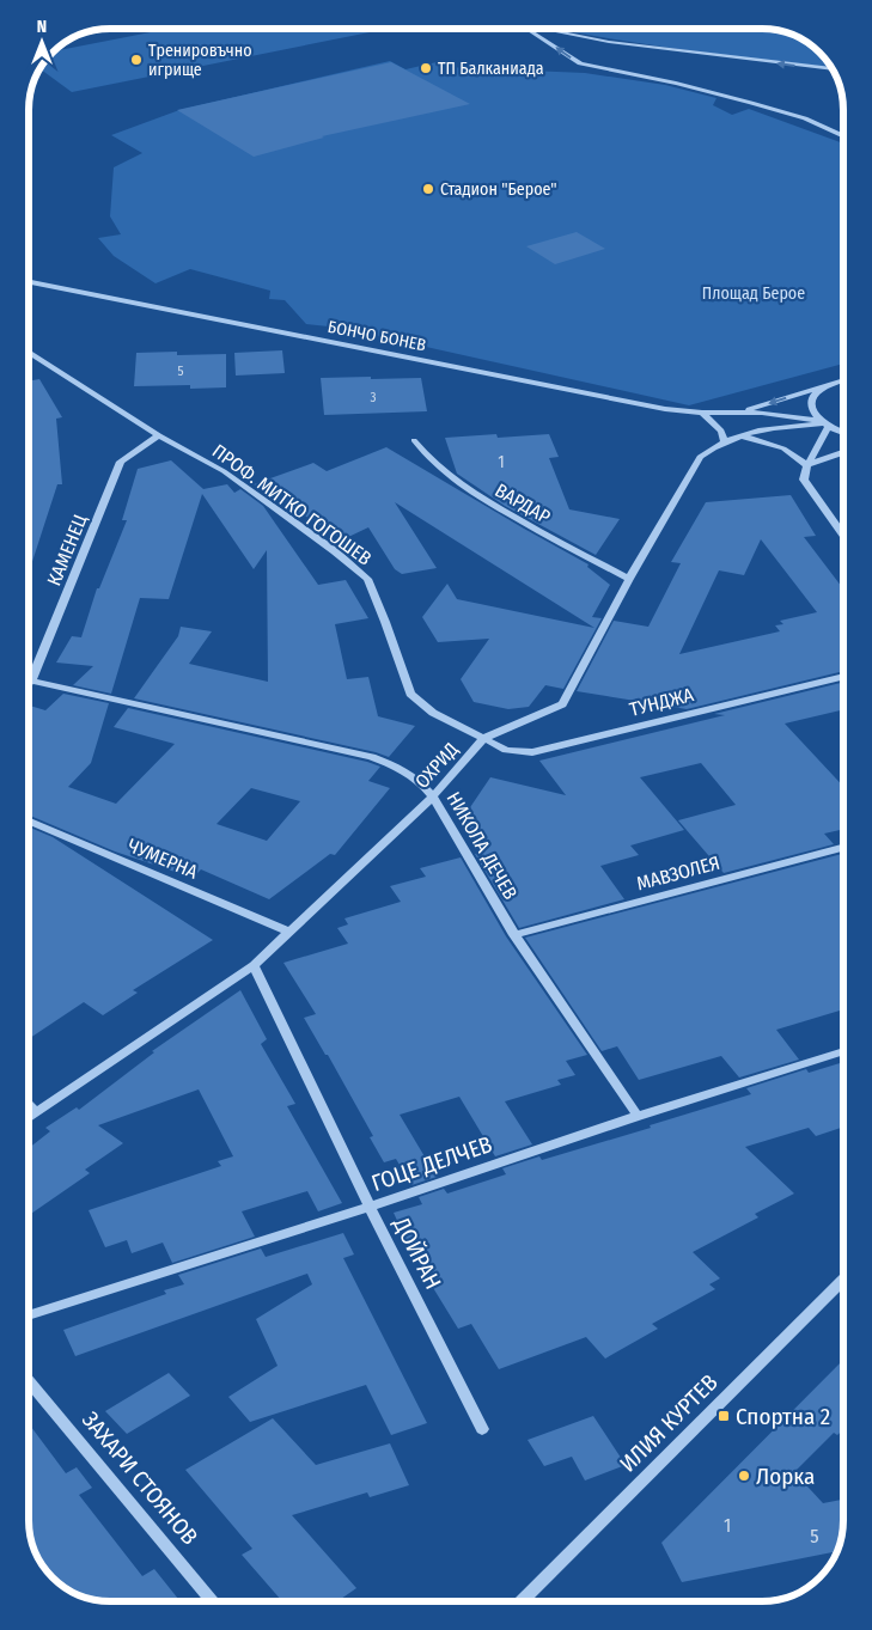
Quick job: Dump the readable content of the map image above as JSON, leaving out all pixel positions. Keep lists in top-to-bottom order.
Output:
{
  "streets": {
    "street": [
      "БОНЧО БОНЕВ",
      "ВАРДАР",
      "ПРОФ. МИТКО ГОГОШЕВ",
      "КАМЕНЕЦ",
      "ТУНДЖА",
      "ОХРИД",
      "НИКОЛА ДЕЧЕВ",
      "ЧУМЕРНА",
      "МАВЗОЛЕЯ",
      "ГОЦЕ ДЕЛЧЕВ",
      "ДОЙРАН",
      "ИЛИЯ КУРТЕВ",
      "ЗАХАРИ СТОЯНОВ"
    ]
  },
  "crossings": [
    ["БОНЧО БОНЕВ", "ОХРИД"],
    ["ВАРДАР", "ОХРИД"],
    ["ПРОФ. МИТКО ГОГОШЕВ", "КАМЕНЕЦ"],
    ["ПРОФ. МИТКО ГОГОШЕВ", "ТУНДЖА"],
    ["ПРОФ. МИТКО ГОГОШЕВ", "ОХРИД"],
    ["КАМЕНЕЦ", "НИКОЛА ДЕЧЕВ"],
    ["ТУНДЖА", "ОХРИД"],
    ["ОХРИД", "НИКОЛА ДЕЧЕВ"],
    ["ОХРИД", "ЧУМЕРНА"],
    ["ОХРИД", "ДОЙРАН"],
    ["НИКОЛА ДЕЧЕВ", "МАВЗОЛЕЯ"],
    ["НИКОЛА ДЕЧЕВ", "ГОЦЕ ДЕЛЧЕВ"],
    ["ГОЦЕ ДЕЛЧЕВ", "ДОЙРАН"]
  ],
  "parks": ["Площад Берое"],
  "places": {
    "other": [
      "Тренировъчно игрище",
      "ТП Балканиада",
      "Стадион \"Берое\"",
      "Лорка"
    ],
    "transit": ["Спортна 2"]
  },
  "house_numbers": [
    "5",
    "3",
    "1",
    "1",
    "5"
  ],
  "north": "top"
}
